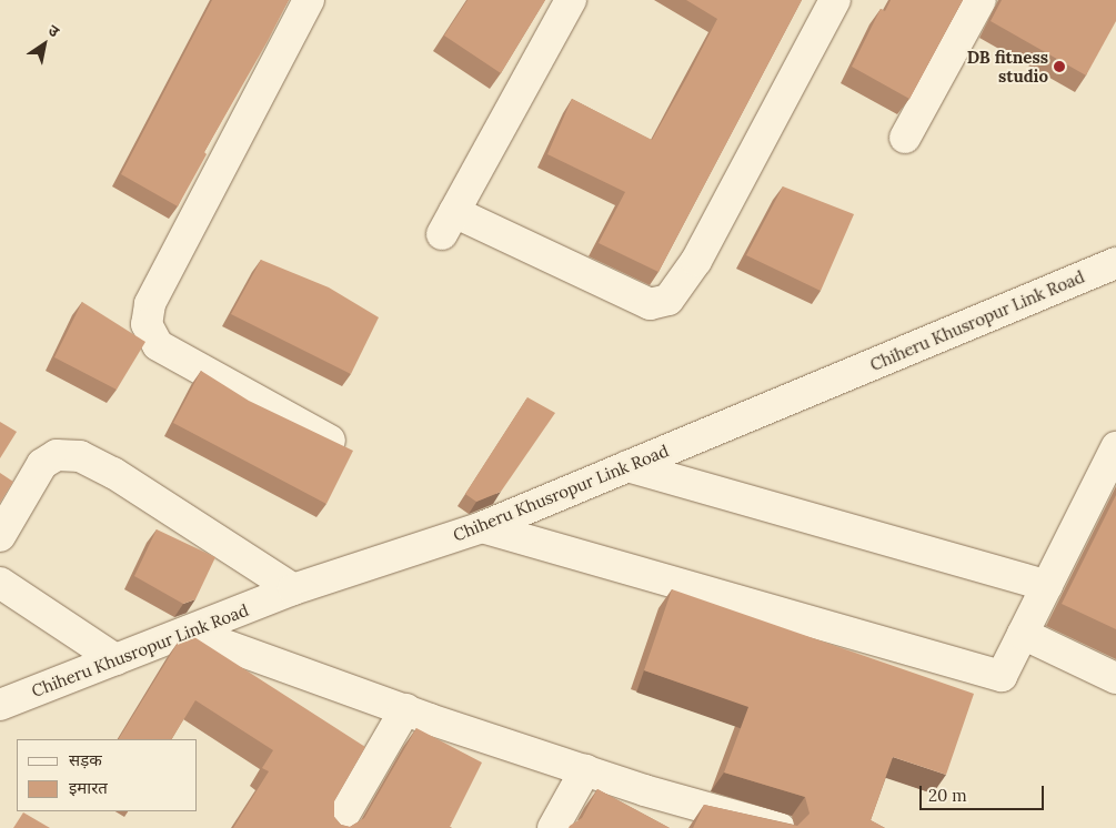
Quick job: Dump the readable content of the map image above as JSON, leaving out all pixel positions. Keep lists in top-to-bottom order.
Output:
{
  "streets": {
    "street": ["Chiheru Khusropur Link Road"]
  },
  "places": ["DB fitness studio"],
  "legend": ["सड़क", "इमारत"],
  "scale_bar": "20 m",
  "north": "top right"
}
